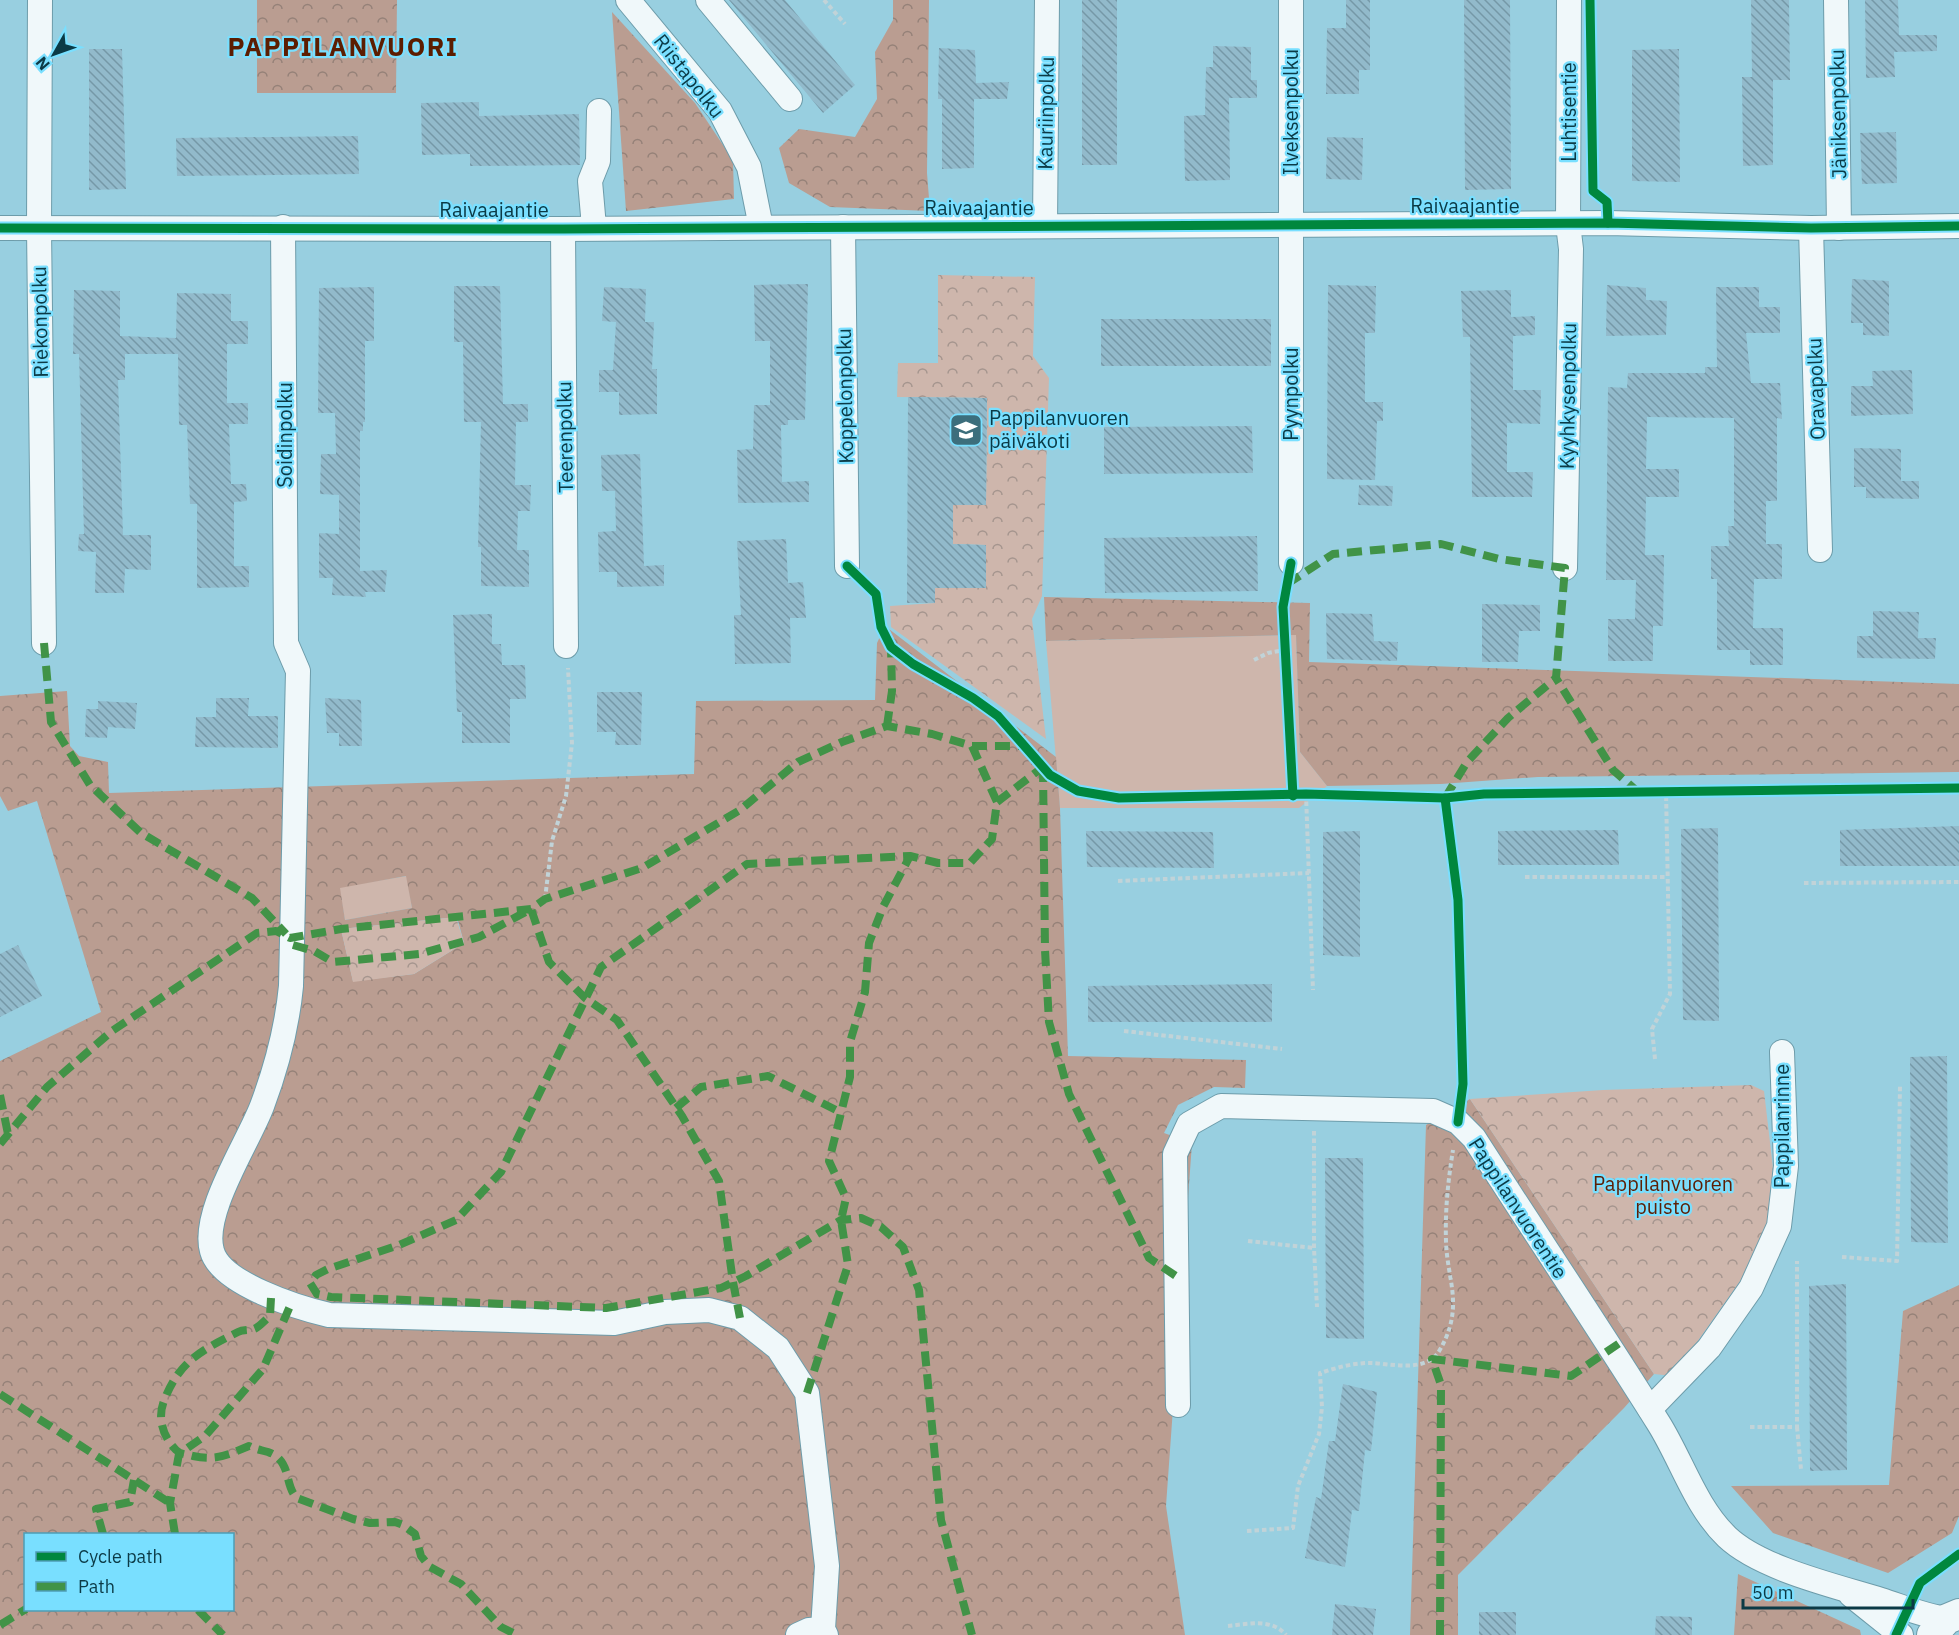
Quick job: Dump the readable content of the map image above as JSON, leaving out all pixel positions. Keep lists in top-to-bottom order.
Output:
{
  "streets": {
    "street": [
      "Riistapolku",
      "Ilveksenpolku",
      "Luhtisentie",
      "Kauriinpolku",
      "Jäniksenpolku",
      "Raivaajantie",
      "Riekonpolku",
      "Oravapolku",
      "Pyynpolku",
      "Koppelonpolku",
      "Kyyhkysenpolku",
      "Soidinpolku",
      "Teerenpolku",
      "Pappilanrinne",
      "Pappilanvuorentie"
    ]
  },
  "crossings": [
    ["Riistapolku", "Raivaajantie"],
    ["Ilveksenpolku", "Raivaajantie"],
    ["Ilveksenpolku", "Pyynpolku"],
    ["Luhtisentie", "Raivaajantie"],
    ["Luhtisentie", "Kyyhkysenpolku"],
    ["Kauriinpolku", "Raivaajantie"],
    ["Jäniksenpolku", "Raivaajantie"],
    ["Raivaajantie", "Riekonpolku"],
    ["Raivaajantie", "Oravapolku"],
    ["Raivaajantie", "Pyynpolku"],
    ["Raivaajantie", "Koppelonpolku"],
    ["Raivaajantie", "Kyyhkysenpolku"],
    ["Raivaajantie", "Soidinpolku"],
    ["Raivaajantie", "Teerenpolku"],
    ["Pappilanrinne", "Pappilanvuorentie"]
  ],
  "districts": ["PAPPILANVUORI"],
  "parks": ["Pappilanvuoren puisto"],
  "places": {
    "school or university": ["Pappilanvuoren päiväkoti"]
  },
  "legend": ["Cycle path", "Path"],
  "scale_bar": "50 m",
  "north": "bottom left"
}
